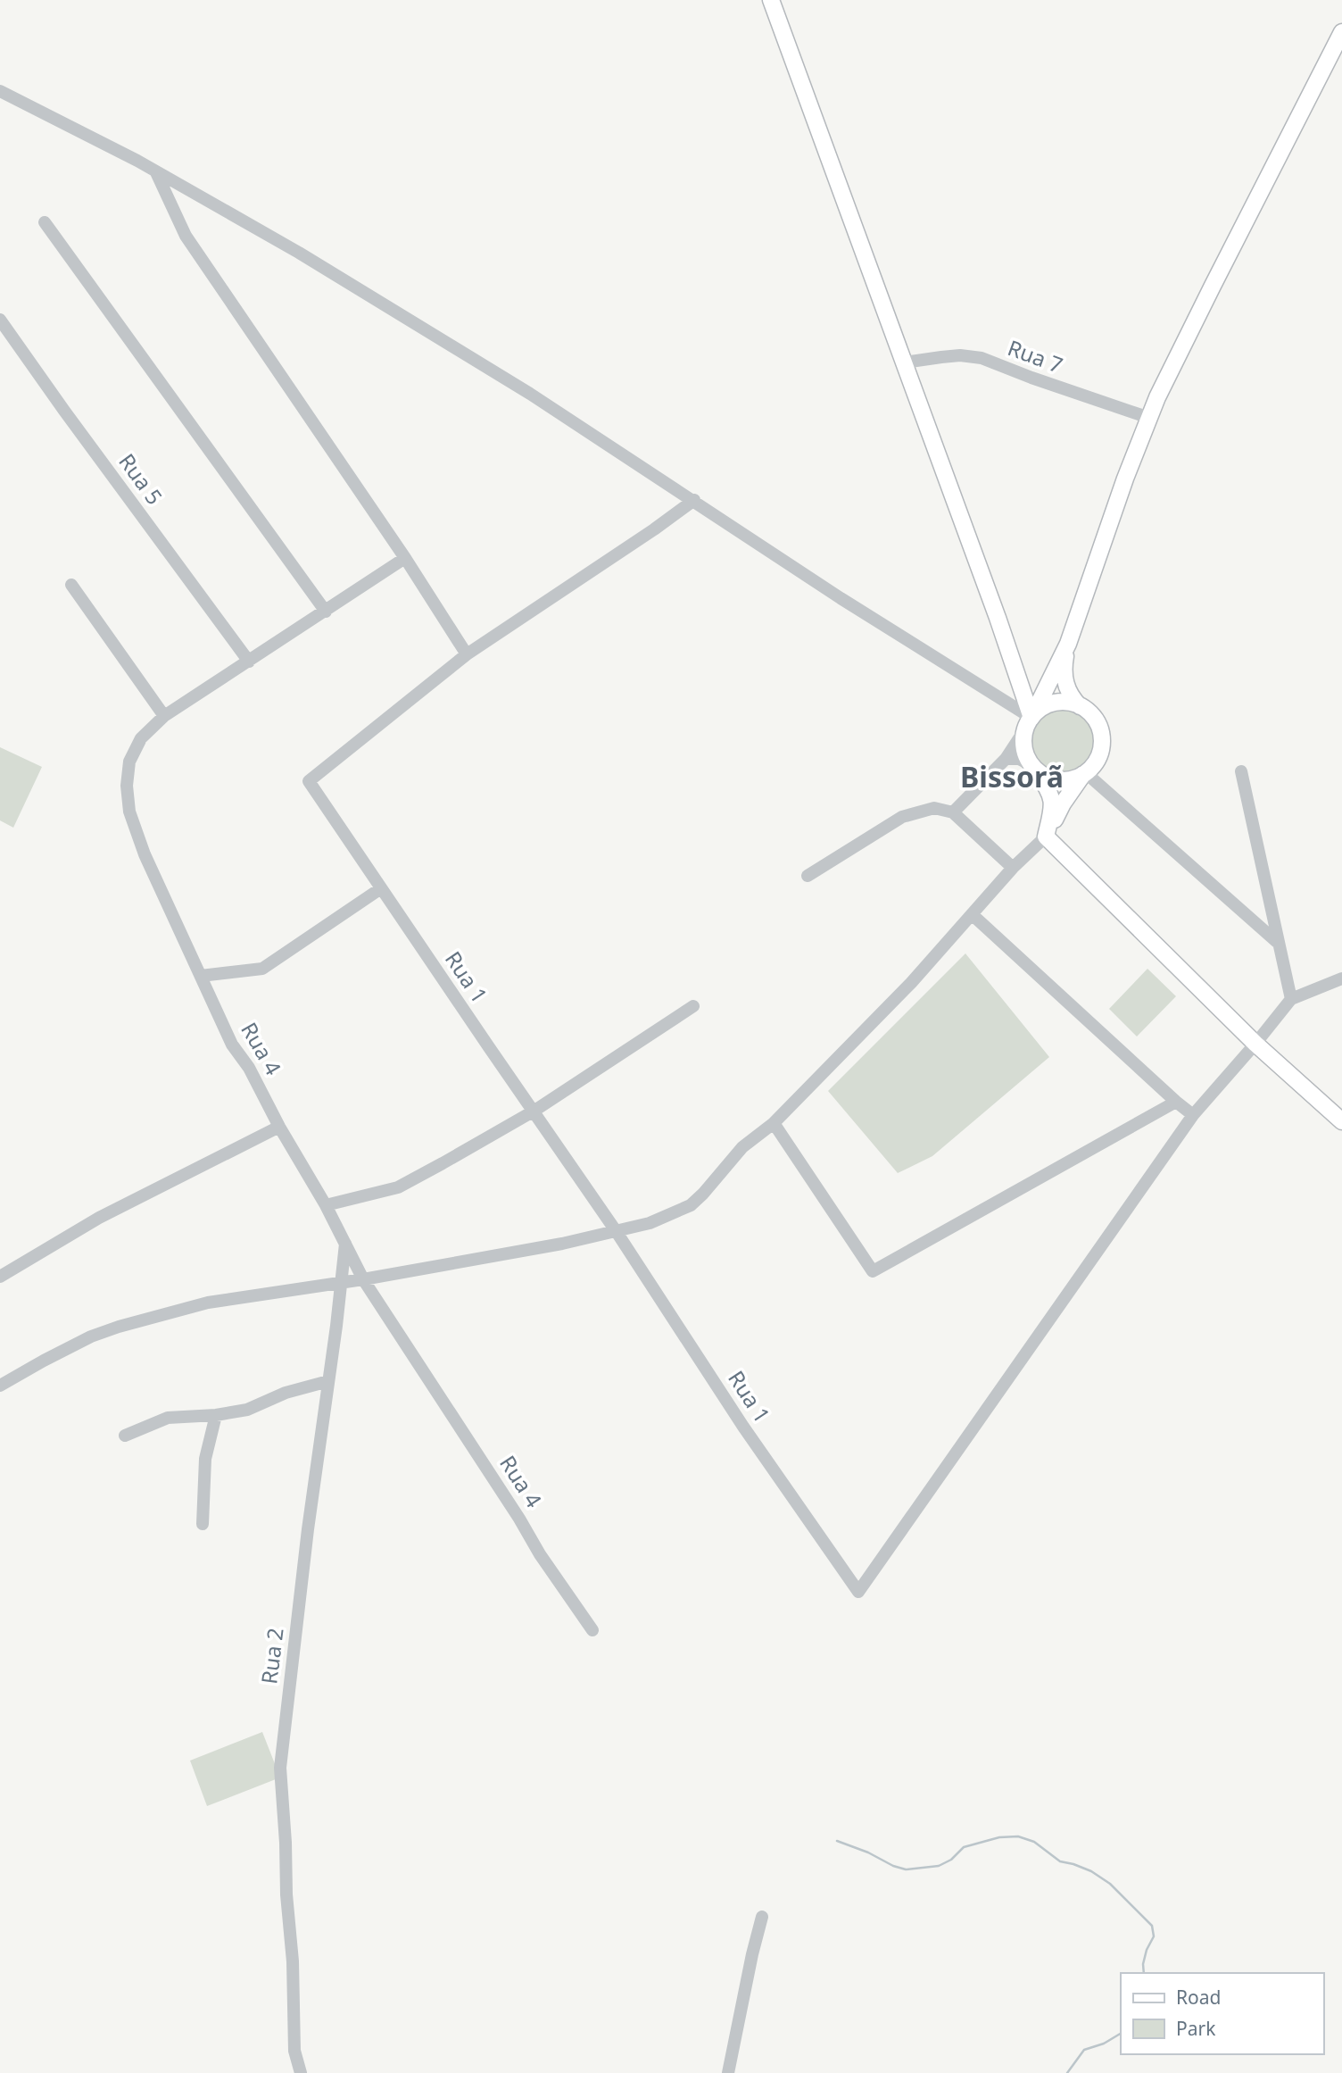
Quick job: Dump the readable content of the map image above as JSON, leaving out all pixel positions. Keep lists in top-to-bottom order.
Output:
{
  "streets": {
    "street": [
      "Rua 7",
      "Rua 5",
      "Rua 1",
      "Rua 4",
      "Rua 2"
    ]
  },
  "crossings": [
    ["Rua 5", "Rua 4"],
    ["Rua 4", "Rua 2"]
  ],
  "districts": ["Bissorã"],
  "legend": ["Road", "Park"]
}
